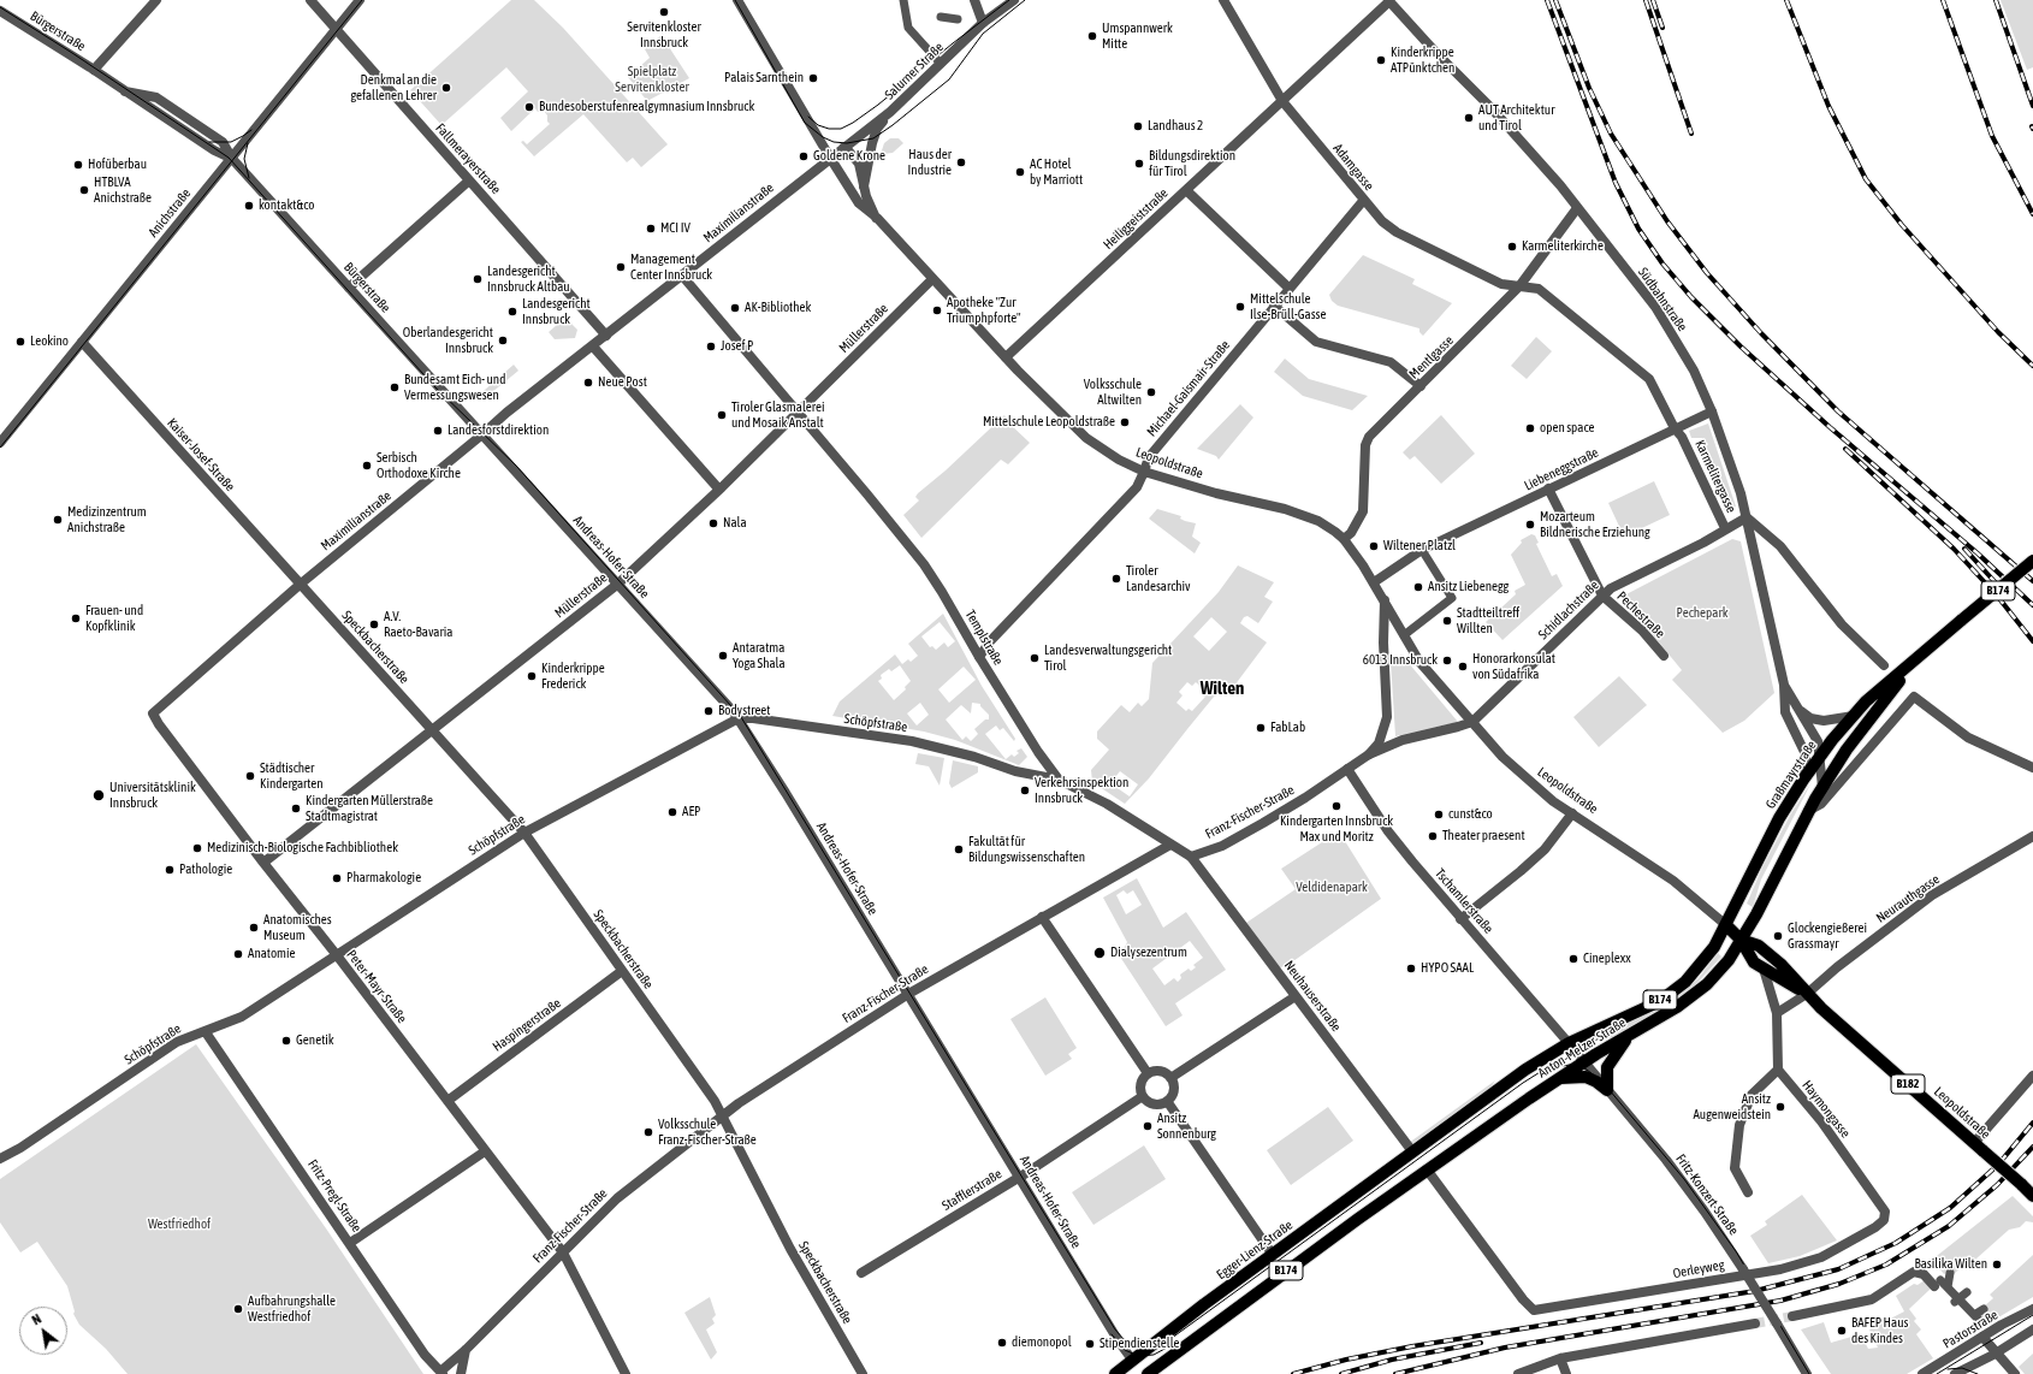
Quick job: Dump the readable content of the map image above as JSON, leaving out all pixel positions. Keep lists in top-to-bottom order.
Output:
{
  "streets": {
    "main road": [
      "Leopoldstraße",
      "B174",
      "Graßmayrstraße",
      "Anton-Melzer-Straße",
      "B182",
      "Egger-Lienz-Straße"
    ],
    "street": [
      "Bürgerstraße",
      "Salurner Straße",
      "Fallmerayerstraße",
      "Adamgasse",
      "Anichstraße",
      "Maximilianstraße",
      "Heiliggeiststraße",
      "Südbahnstraße",
      "Müllerstraße",
      "Mentlgasse",
      "Michael-Gaismair-Straße",
      "Kaiser-Josef-Straße",
      "Liebeneggstraße",
      "Karmelitergasse",
      "Andreas-Hofer-Straße",
      "Schidlachstraße",
      "Pechestraße",
      "Templstraße",
      "Speckbacherstraße",
      "Schöpfstraße",
      "Franz-Fischer-Straße",
      "Neurauthgasse",
      "Tschamlerstraße",
      "Peter-Mayr-Straße",
      "Neuhauserstraße",
      "Haspingerstraße",
      "Haymongasse",
      "Stafflerstraße",
      "Fritz-Konzert-Straße",
      "Fritz-Pregl-Straße",
      "Oerleyweg",
      "Pastorstraße"
    ]
  },
  "crossings": [
    ["Bürgerstraße", "Anichstraße"],
    ["Bürgerstraße", "Maximilianstraße"],
    ["Bürgerstraße", "Andreas-Hofer-Straße"],
    ["Salurner Straße", "Maximilianstraße"],
    ["Salurner Straße", "Leopoldstraße"],
    ["Fallmerayerstraße", "Anichstraße"],
    ["Fallmerayerstraße", "Maximilianstraße"],
    ["Adamgasse", "Heiliggeiststraße"],
    ["Adamgasse", "Mentlgasse"],
    ["Adamgasse", "Michael-Gaismair-Straße"],
    ["Adamgasse", "Karmelitergasse"],
    ["Anichstraße", "Kaiser-Josef-Straße"],
    ["Maximilianstraße", "Kaiser-Josef-Straße"],
    ["Maximilianstraße", "Leopoldstraße"],
    ["Maximilianstraße", "Andreas-Hofer-Straße"],
    ["Maximilianstraße", "Templstraße"],
    ["Maximilianstraße", "Speckbacherstraße"],
    ["Maximilianstraße", "Peter-Mayr-Straße"],
    ["Heiliggeiststraße", "Südbahnstraße"],
    ["Heiliggeiststraße", "Leopoldstraße"],
    ["Südbahnstraße", "Mentlgasse"],
    ["Südbahnstraße", "Liebeneggstraße"],
    ["Südbahnstraße", "Karmelitergasse"],
    ["Müllerstraße", "Leopoldstraße"],
    ["Müllerstraße", "Andreas-Hofer-Straße"],
    ["Müllerstraße", "Templstraße"],
    ["Müllerstraße", "Speckbacherstraße"],
    ["Müllerstraße", "Peter-Mayr-Straße"],
    ["Mentlgasse", "Leopoldstraße"],
    ["Mentlgasse", "Karmelitergasse"],
    ["Michael-Gaismair-Straße", "Leopoldstraße"],
    ["Michael-Gaismair-Straße", "Templstraße"],
    ["Kaiser-Josef-Straße", "Speckbacherstraße"],
    ["Leopoldstraße", "Liebeneggstraße"],
    ["Leopoldstraße", "Schidlachstraße"],
    ["Leopoldstraße", "Graßmayrstraße"],
    ["Leopoldstraße", "Franz-Fischer-Straße"],
    ["Leopoldstraße", "Neurauthgasse"],
    ["Leopoldstraße", "Anton-Melzer-Straße"],
    ["Liebeneggstraße", "Karmelitergasse"],
    ["Liebeneggstraße", "Pechestraße"],
    ["Karmelitergasse", "Schidlachstraße"],
    ["Andreas-Hofer-Straße", "Schöpfstraße"],
    ["Andreas-Hofer-Straße", "Franz-Fischer-Straße"],
    ["Andreas-Hofer-Straße", "Stafflerstraße"],
    ["Andreas-Hofer-Straße", "Egger-Lienz-Straße"],
    ["B174", "Anton-Melzer-Straße"],
    ["B174", "Oerleyweg"],
    ["Schidlachstraße", "Pechestraße"],
    ["Schidlachstraße", "Franz-Fischer-Straße"],
    ["Templstraße", "Schöpfstraße"],
    ["Templstraße", "Franz-Fischer-Straße"],
    ["Speckbacherstraße", "Schöpfstraße"],
    ["Speckbacherstraße", "Franz-Fischer-Straße"],
    ["Speckbacherstraße", "Haspingerstraße"],
    ["Schöpfstraße", "Peter-Mayr-Straße"],
    ["Schöpfstraße", "Fritz-Pregl-Straße"],
    ["Graßmayrstraße", "Anton-Melzer-Straße"],
    ["Franz-Fischer-Straße", "Tschamlerstraße"],
    ["Franz-Fischer-Straße", "Peter-Mayr-Straße"],
    ["Franz-Fischer-Straße", "Neuhauserstraße"],
    ["Franz-Fischer-Straße", "Fritz-Pregl-Straße"],
    ["Tschamlerstraße", "Anton-Melzer-Straße"],
    ["Tschamlerstraße", "Fritz-Konzert-Straße"],
    ["Peter-Mayr-Straße", "Haspingerstraße"],
    ["Neuhauserstraße", "Anton-Melzer-Straße"],
    ["Neuhauserstraße", "Egger-Lienz-Straße"],
    ["Anton-Melzer-Straße", "Fritz-Konzert-Straße"],
    ["Anton-Melzer-Straße", "Egger-Lienz-Straße"],
    ["Anton-Melzer-Straße", "Oerleyweg"],
    ["Haymongasse", "Oerleyweg"]
  ],
  "districts": ["Wilten"],
  "parks": [
    "Spielplatz Servitenkloster",
    "Pechepark",
    "Veldidenapark",
    "Westfriedhof"
  ],
  "places": [
    "Servitenkloster Innsbruck",
    "Umspannwerk Mitte",
    "Kinderkrippe ATPünktchen",
    "Palais Sarnthein",
    "Denkmal an die gefallenen Lehrer",
    "Bundesoberstufenrealgymnasium Innsbruck",
    "AUT Architektur und Tirol",
    "Landhaus 2",
    "Goldene Krone",
    "Haus der Industrie",
    "Bildungsdirektion für Tirol",
    "Hofüberbau",
    "AC Hotel by Marriott",
    "HTBLVA Anichstraße",
    "kontakt&co",
    "MCI IV",
    "Karmeliterkirche",
    "Management Center Innsbruck",
    "Landesgericht Innsbruck Altbau",
    "Mittelschule Ilse-Brüll-Gasse",
    "AK-Bibliothek",
    "Apotheke \"Zur Triumphpforte\"",
    "Landesgericht Innsbruck",
    "Oberlandesgericht Innsbruck",
    "Leokino",
    "Josef P",
    "Neue Post",
    "Bundesamt Eich- und Vermessungswesen",
    "Volksschule Altwilten",
    "Tiroler Glasmalerei und Mosaik Anstalt",
    "Mittelschule Leopoldstraße",
    "open space",
    "Landesforstdirektion",
    "Serbisch Orthodoxe Kirche",
    "Medizinzentrum Anichstraße",
    "Nala",
    "Mozarteum Bildnerische Erziehung",
    "Wiltener Platzl",
    "Tiroler Landesarchiv",
    "Ansitz Liebenegg",
    "Frauen- und Kopfklinik",
    "Stadtteiltreff Willten",
    "A.V. Raeto-Bavaria",
    "Antaratma Yoga Shala",
    "Landesverwaltungsgericht Tirol",
    "6013 Innsbruck",
    "Honorarkonsulat von Südafrika",
    "Kinderkrippe Frederick",
    "Bodystreet",
    "FabLab",
    "Städtischer Kindergarten",
    "Verkehrsinspektion Innsbruck",
    "Universitätsklinik Innsbruck",
    "Kindergarten Innsbruck Max und Moritz",
    "Kindergarten Müllerstraße Stadtmagistrat",
    "AEP",
    "cunst&co",
    "Theater praesent",
    "Medizinisch-Biologische Fachbibliothek",
    "Fakultät für Bildungswissenschaften",
    "Pathologie",
    "Pharmakologie",
    "Anatomisches Museum",
    "Glockengießerei Grassmayr",
    "Dialysezentrum",
    "Anatomie",
    "Cineplexx",
    "HYPO SAAL",
    "Genetik",
    "Ansitz Augenweidstein",
    "Ansitz Sonnenburg",
    "Volksschule Franz-Fischer-Straße",
    "Basilika Wilten",
    "Aufbahrungshalle Westfriedhof",
    "BAFEP Haus des Kindes",
    "diemonopol",
    "Stipendienstelle"
  ],
  "north": "top left"
}
